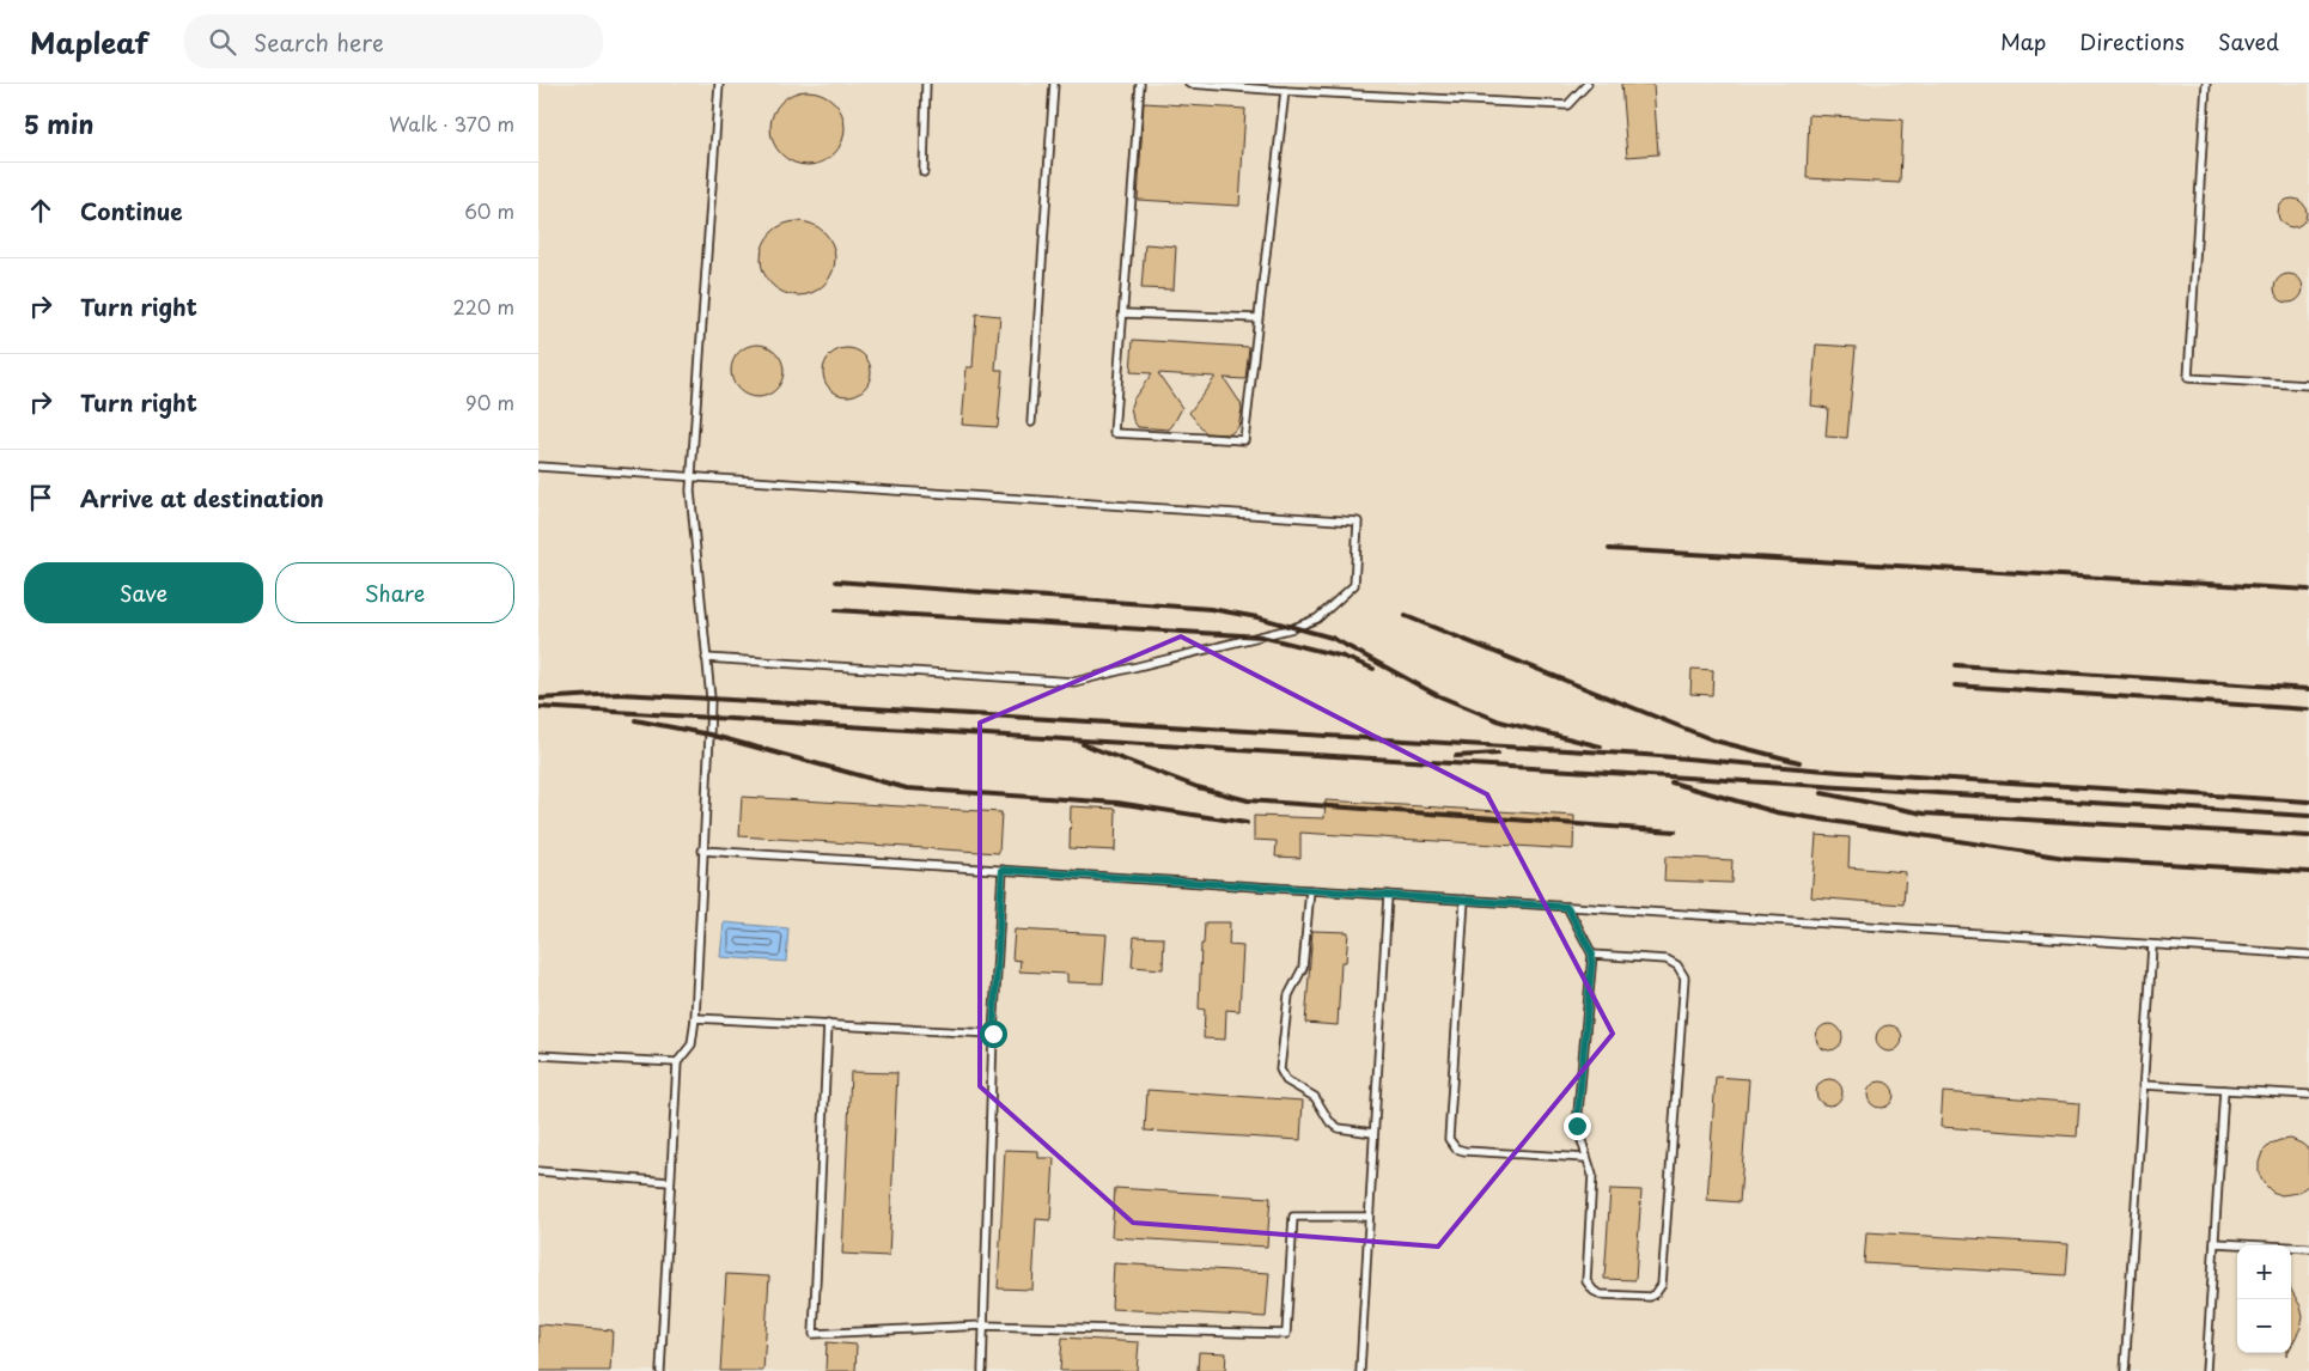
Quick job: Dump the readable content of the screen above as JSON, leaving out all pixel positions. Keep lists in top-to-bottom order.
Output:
{
  "page": {
    "header": "Mapleaf",
    "search": "Search here",
    "nav": ["Map", "Directions", "Saved"],
    "heading": ["5 min", "Walk · 370 m"],
    "list": [
      ["Continue", "60 m"],
      ["Turn right", "220 m"],
      ["Turn right", "90 m"],
      "Arrive at destination"
    ],
    "buttons": ["Save", "Share"],
    "map_buttons": ["+", "−"]
  }
}
